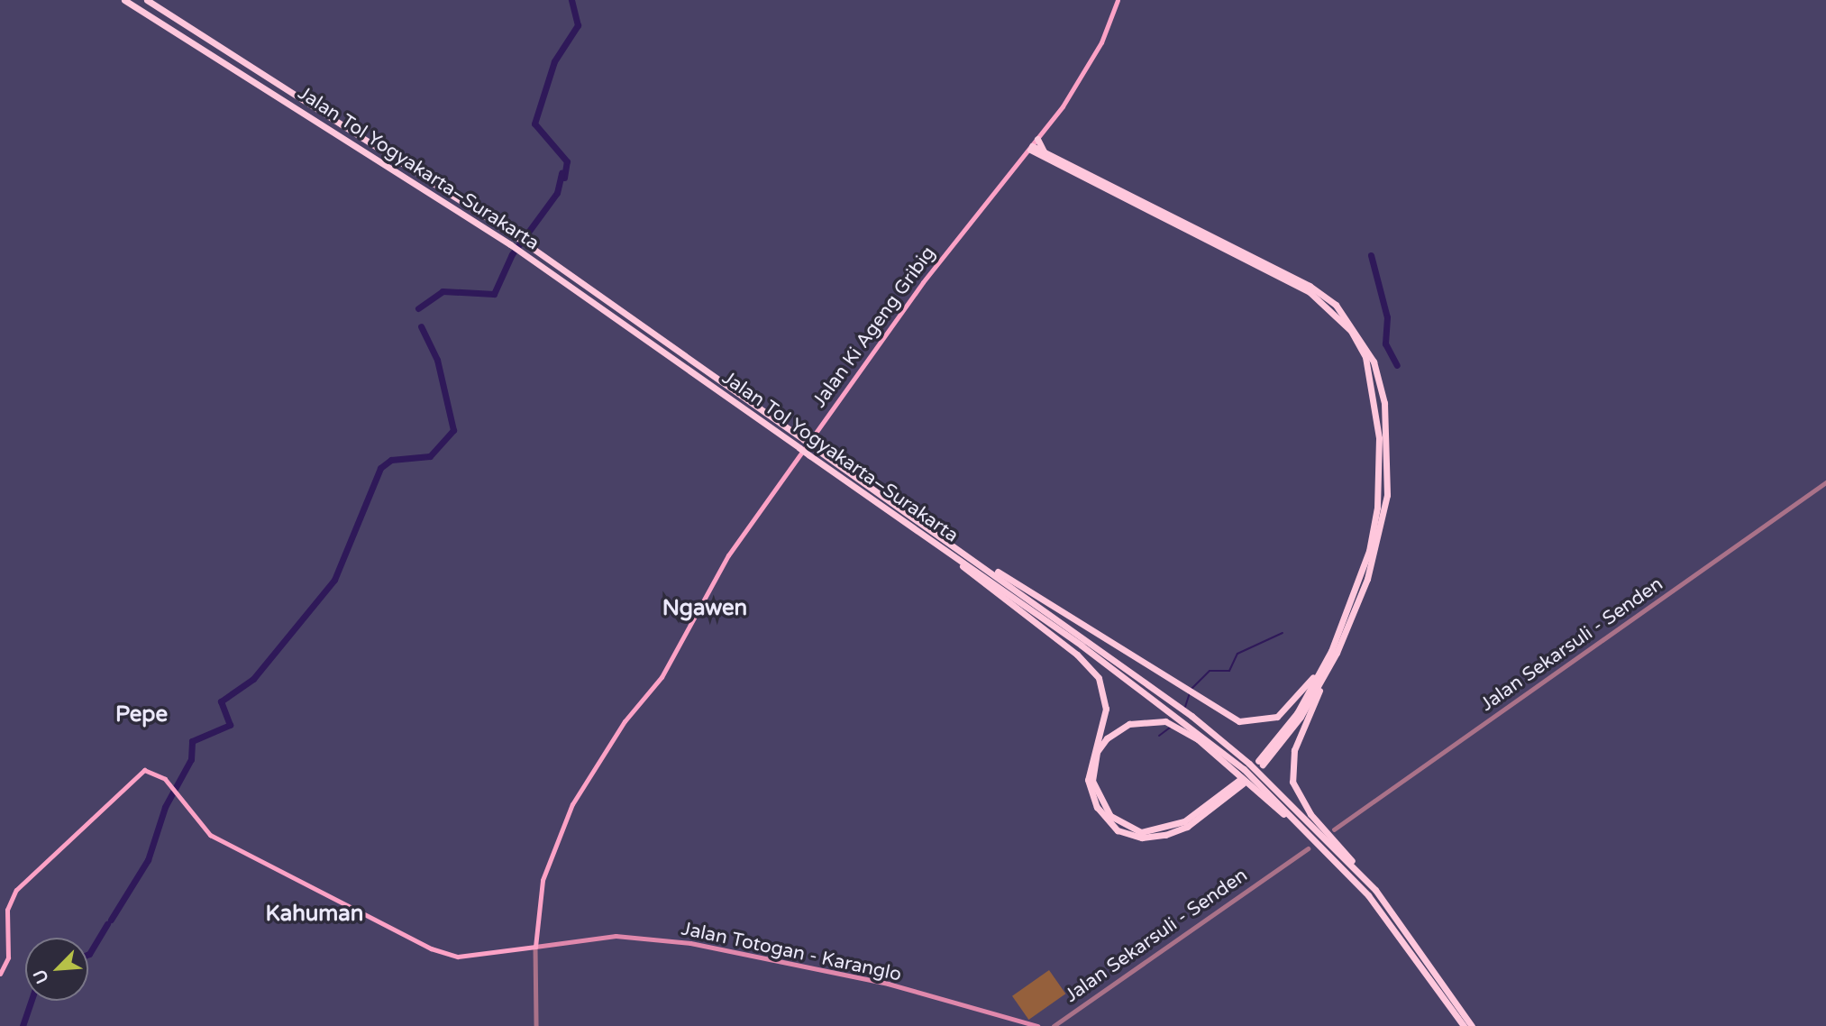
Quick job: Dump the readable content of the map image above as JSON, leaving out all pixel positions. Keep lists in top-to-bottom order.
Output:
{
  "streets": {
    "highway": ["Jalan Tol Yogyakarta–Surakarta"],
    "main road": ["Jalan Ki Ageng Gribig", "Jalan Totogan - Karanglo"],
    "street": ["Jalan Sekarsuli - Senden"]
  },
  "crossings": [
    ["Jalan Ki Ageng Gribig", "Jalan Totogan - Karanglo"]
  ],
  "districts": ["Ngawen", "Pepe", "Kahuman"],
  "north": "bottom left"
}
